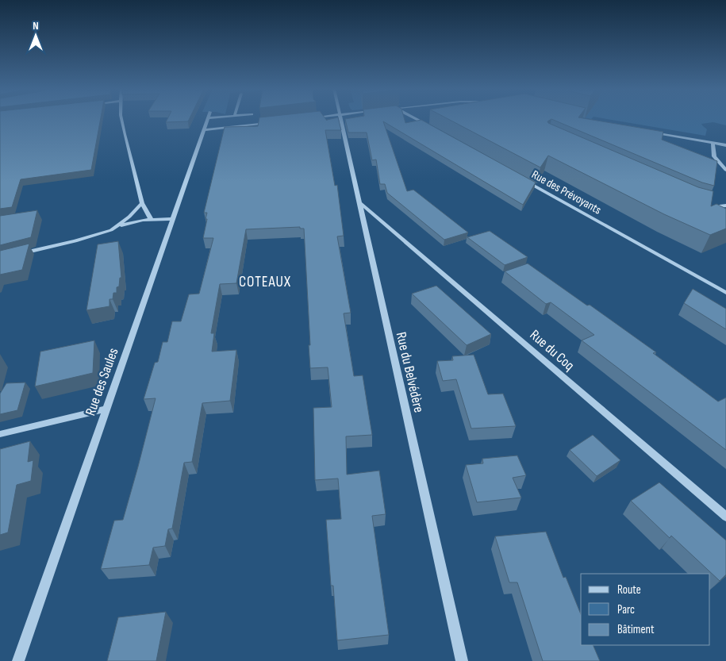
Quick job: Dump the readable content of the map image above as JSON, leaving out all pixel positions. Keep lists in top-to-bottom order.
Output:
{
  "streets": {
    "street": [
      "Rue des Prévoyants",
      "Rue du Coq",
      "Rue du Belvédère",
      "Rue des Saules"
    ]
  },
  "crossings": [
    ["Rue du Coq", "Rue du Belvédère"]
  ],
  "districts": ["COTEAUX"],
  "legend": ["Route", "Parc", "Bâtiment"],
  "north": "top"
}
